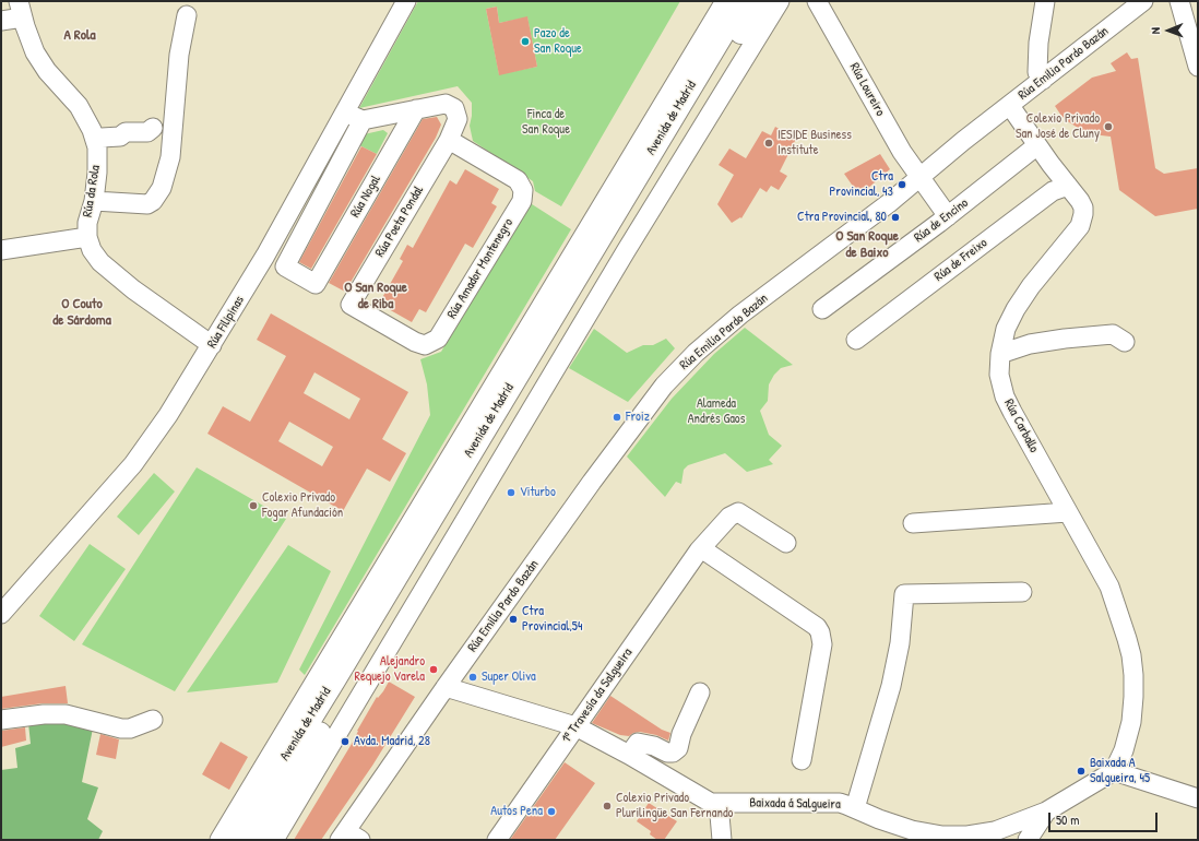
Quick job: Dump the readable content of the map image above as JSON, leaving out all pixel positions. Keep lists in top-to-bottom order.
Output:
{
  "streets": {
    "highway": ["Avenida de Madrid"],
    "street": [
      "Rúa Emilia Pardo Bazán",
      "Rúa Loureiro",
      "Rúa da Rola",
      "Rúa Nogal",
      "Rúa de Encino",
      "Rúa Poeta Pondal",
      "Rúa de Freixo",
      "Rúa Amador Montenegro",
      "Rúa Filipinas",
      "Rúa Carballo",
      "1ª Travesía da Salgueira",
      "Baixada á Salgueira"
    ]
  },
  "crossings": [
    ["Rúa Emilia Pardo Bazán", "Rúa Loureiro"],
    ["Rúa Emilia Pardo Bazán", "Rúa Carballo"],
    ["Rúa Emilia Pardo Bazán", "Baixada á Salgueira"],
    ["Rúa Loureiro", "Rúa de Encino"],
    ["Rúa Nogal", "Rúa Poeta Pondal"],
    ["Rúa de Encino", "Rúa Carballo"],
    ["Rúa Poeta Pondal", "Rúa Amador Montenegro"],
    ["Rúa de Freixo", "Rúa Carballo"],
    ["Rúa Carballo", "Baixada á Salgueira"],
    ["1ª Travesía da Salgueira", "Baixada á Salgueira"]
  ],
  "districts": [
    "A Rola",
    "O San Roque de Baixo",
    "O San Roque de Riba",
    "O Couto de Sárdoma"
  ],
  "parks": ["Finca de San Roque", "Alameda Andrés Gaos"],
  "places": [
    "Pazo de San Roque",
    "Colexio Privado San José de Cluny",
    "IESIDE Business Institute",
    "Ctra Provincial, 43",
    "Ctra Provincial, 80",
    "Froiz",
    "Viturbo",
    "Colexio Privado Fogar Afundación",
    "Ctra Provincial,54",
    "Alejandro Requejo Varela",
    "Super Oliva",
    "Avda. Madrid, 28",
    "Baixada A Salgueira, 45",
    "Colexio Privado Plurilingüe San Fernando",
    "Autos Pena"
  ],
  "scale_bar": "50 m",
  "north": "left"
}
